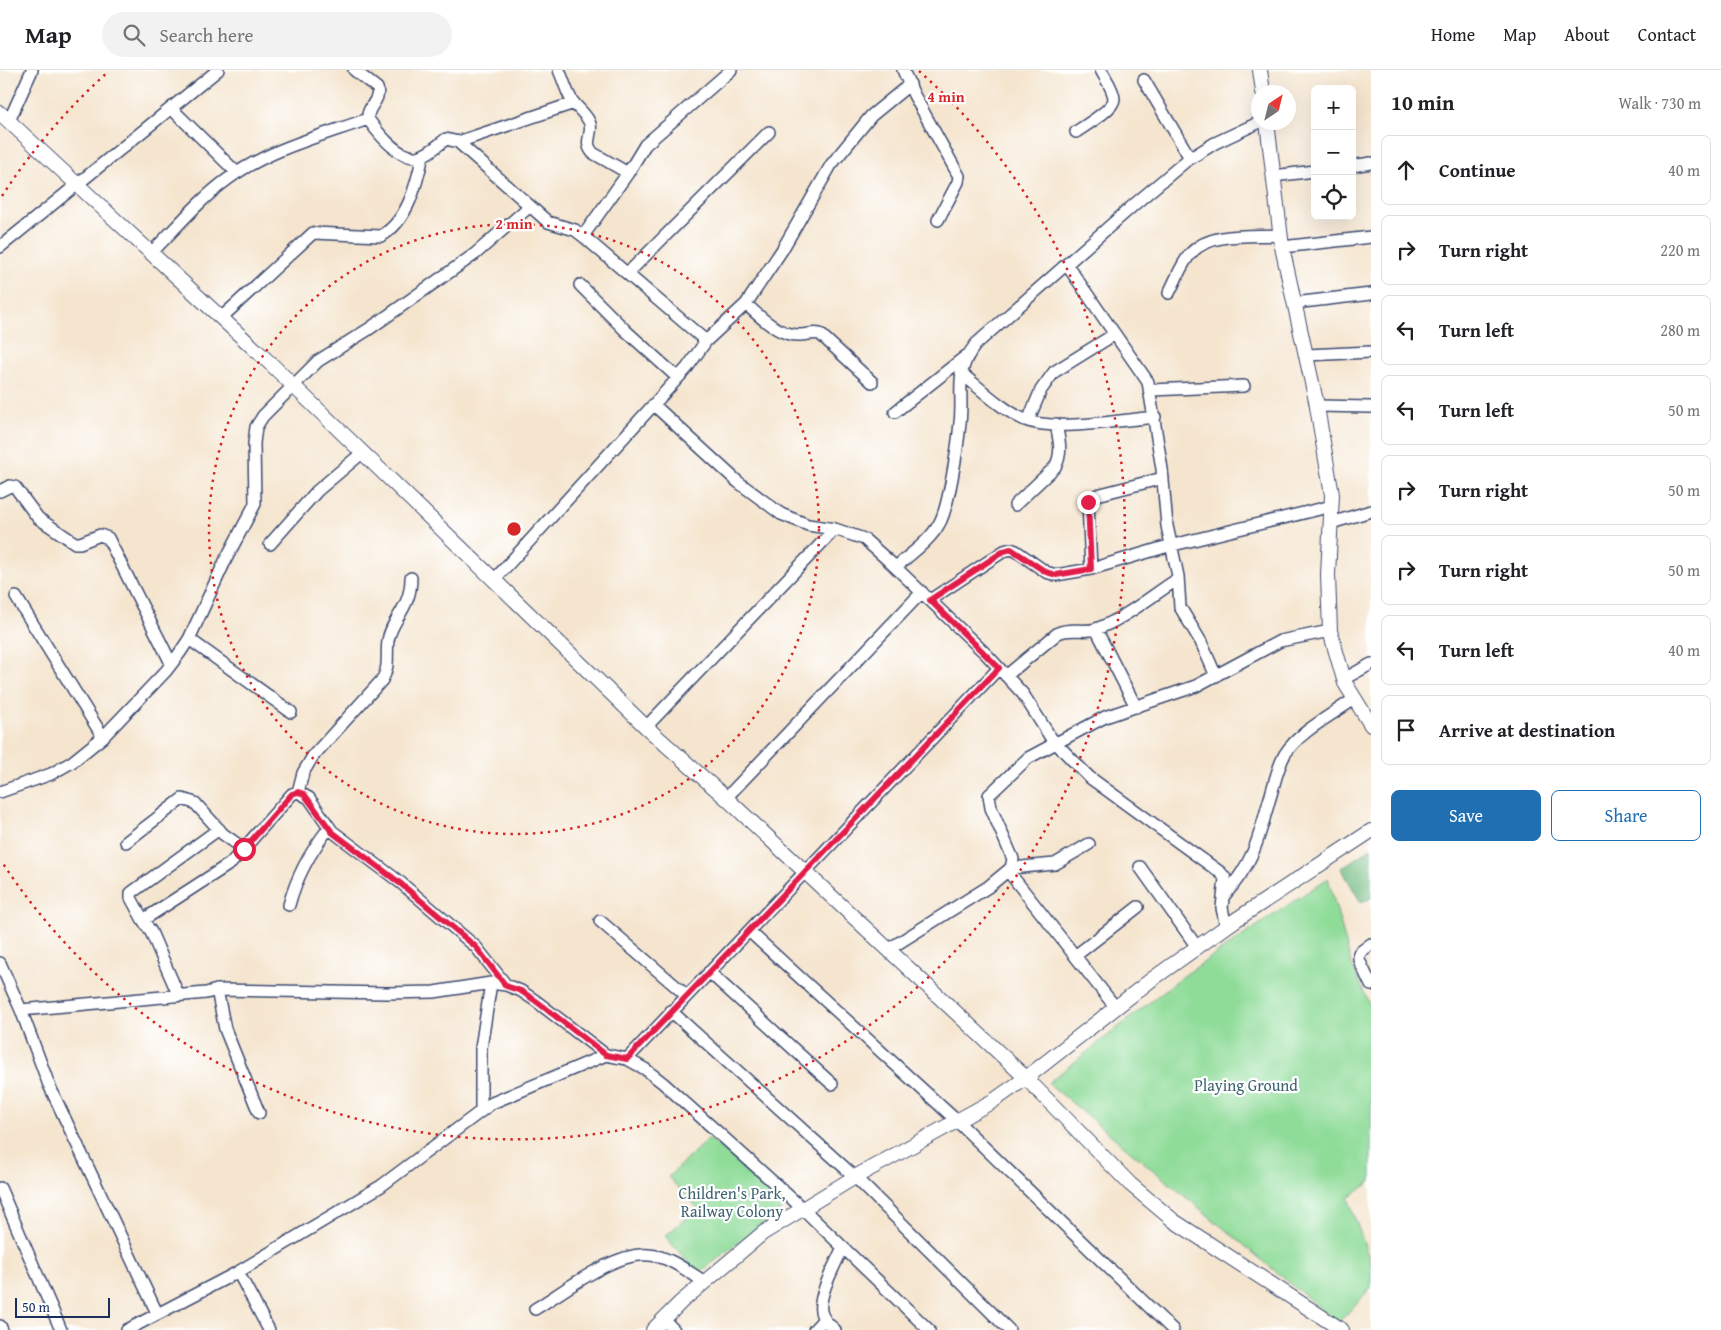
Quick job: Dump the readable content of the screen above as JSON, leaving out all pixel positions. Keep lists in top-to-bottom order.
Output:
{
  "parks": ["Playing Ground", "Children's Park, Railway Colony"],
  "scale_bar": "50 m",
  "north": "top right",
  "page": {
    "header": "Map",
    "search": "Search here",
    "nav": [
      "Home",
      "Map",
      "About",
      "Contact"
    ],
    "heading": ["10 min", "Walk · 730 m"],
    "map_buttons": ["+", "−"],
    "list": [
      ["Continue", "40 m"],
      ["Turn right", "220 m"],
      ["Turn left", "280 m"],
      ["Turn left", "50 m"],
      ["Turn right", "50 m"],
      ["Turn right", "50 m"],
      ["Turn left", "40 m"],
      "Arrive at destination"
    ],
    "buttons": ["Save", "Share"],
    "scale": "50 m"
  },
  "rings": ["4 min", "2 min"]
}
